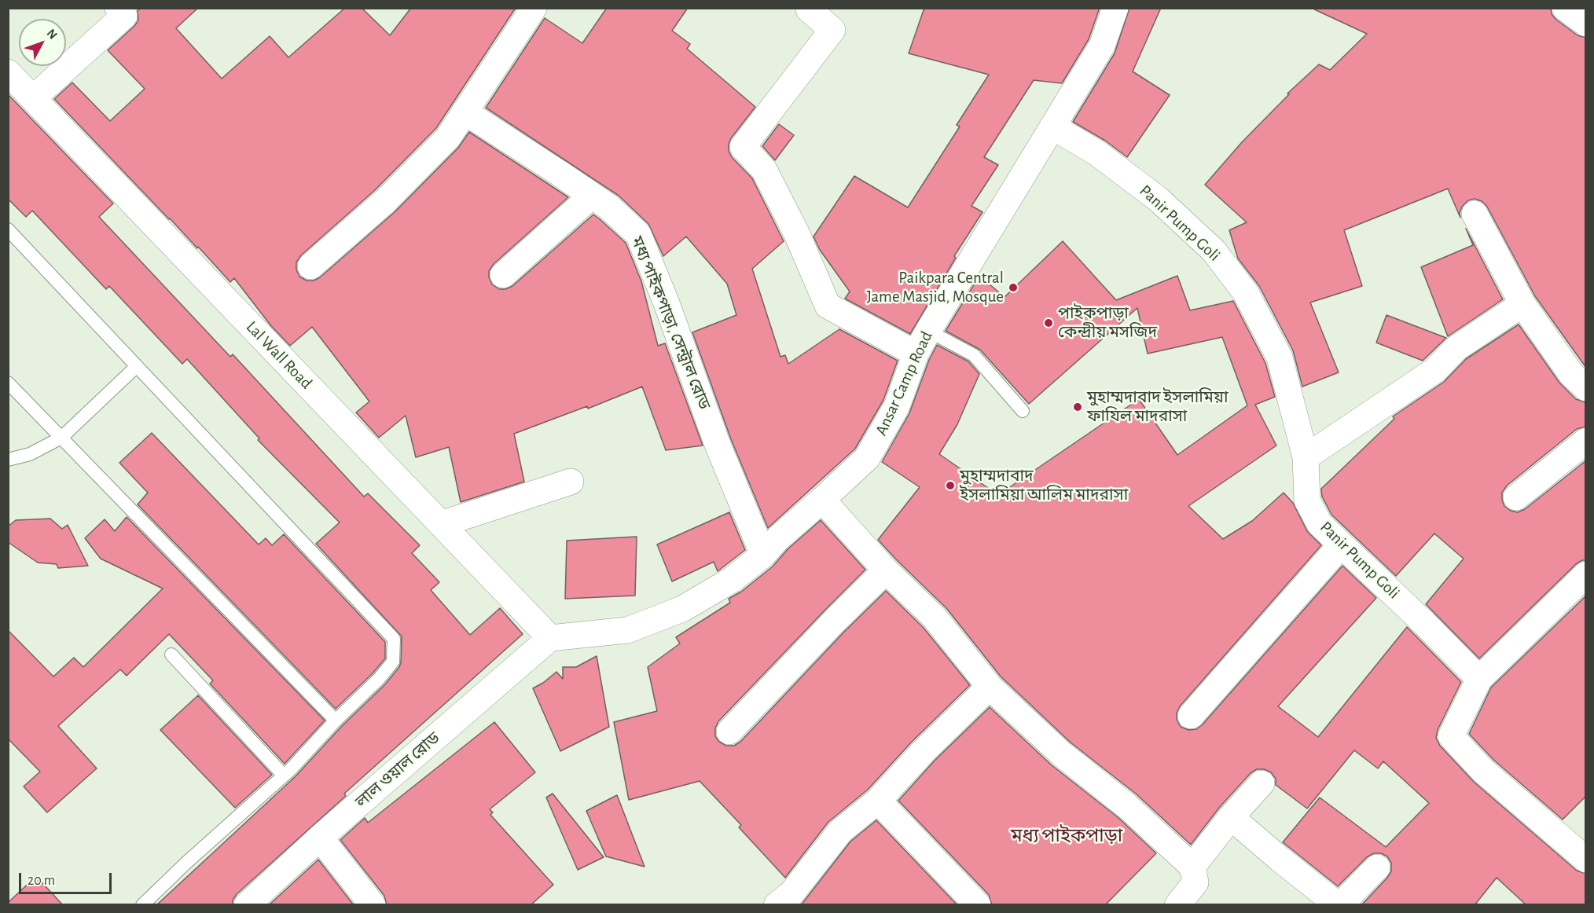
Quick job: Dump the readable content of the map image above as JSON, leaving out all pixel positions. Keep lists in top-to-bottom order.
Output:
{
  "streets": {
    "street": [
      "Panir Pump Goli",
      "মধ্য পাইকপাড়া, সেন্ট্রাল রোড",
      "Lal Wall Road",
      "Ansar Camp Road",
      "লাল ওয়াল রোড"
    ]
  },
  "crossings": [
    ["Panir Pump Goli", "Ansar Camp Road"],
    ["মধ্য পাইকপাড়া, সেন্ট্রাল রোড", "Ansar Camp Road"],
    ["Lal Wall Road", "Ansar Camp Road"],
    ["Lal Wall Road", "লাল ওয়াল রোড"],
    ["Ansar Camp Road", "লাল ওয়াল রোড"]
  ],
  "districts": ["মধ্য পাইকপাড়া"],
  "places": [
    "Paikpara Central Jame Masjid, Mosque",
    "পাইকপাড়া কেন্দ্রীয় মসজিদ",
    "মুহাম্মদাবাদ ইসলামিয়া ফাযিল মাদরাসা",
    "মুহাম্মদাবাদ ইসলামিয়া আলিম মাদরাসা"
  ],
  "scale_bar": "20 m",
  "north": "top right"
}
